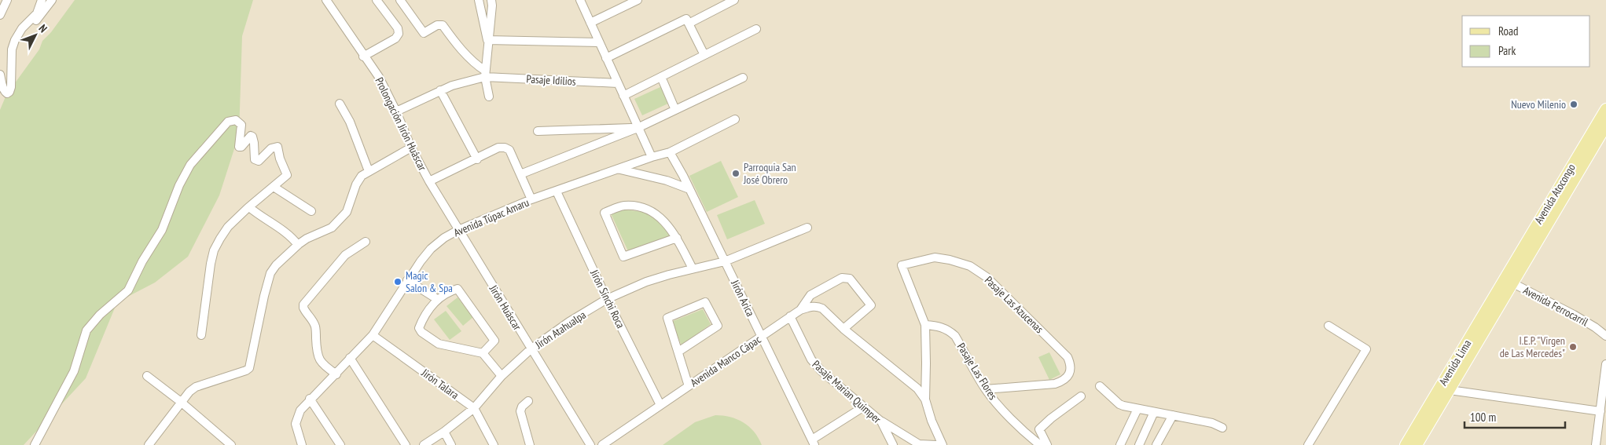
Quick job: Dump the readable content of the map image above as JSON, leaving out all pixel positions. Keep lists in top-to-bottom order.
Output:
{
  "streets": {
    "main road": ["Avenida Atocongo", "Avenida Lima"],
    "street": [
      "Pasaje Idilios",
      "Prolongación Jirón Huáscar",
      "Avenida Túpac Amaru",
      "Jirón Arica",
      "Jirón Sinchi Roca",
      "Pasaje Las Azucenas",
      "Avenida Ferrocarril",
      "Jirón Huáscar",
      "Jirón Atahualpa",
      "Avenida Manco Cápac",
      "Pasaje Las Flores",
      "Jirón Talara",
      "Pasaje Marian Quimper"
    ]
  },
  "crossings": [
    ["Pasaje Idilios", "Prolongación Jirón Huáscar"],
    ["Prolongación Jirón Huáscar", "Avenida Túpac Amaru"],
    ["Prolongación Jirón Huáscar", "Jirón Huáscar"],
    ["Avenida Atocongo", "Avenida Ferrocarril"],
    ["Avenida Atocongo", "Avenida Lima"],
    ["Avenida Túpac Amaru", "Jirón Arica"],
    ["Avenida Túpac Amaru", "Jirón Sinchi Roca"],
    ["Avenida Túpac Amaru", "Jirón Huáscar"],
    ["Avenida Túpac Amaru", "Jirón Talara"],
    ["Jirón Arica", "Jirón Atahualpa"],
    ["Jirón Arica", "Avenida Manco Cápac"],
    ["Jirón Sinchi Roca", "Jirón Atahualpa"],
    ["Jirón Sinchi Roca", "Avenida Manco Cápac"],
    ["Pasaje Las Azucenas", "Pasaje Las Flores"],
    ["Avenida Ferrocarril", "Avenida Lima"],
    ["Jirón Huáscar", "Jirón Atahualpa"],
    ["Jirón Atahualpa", "Jirón Talara"],
    ["Avenida Manco Cápac", "Pasaje Marian Quimper"]
  ],
  "places": [
    "Nuevo Milenio",
    "Parroquia San José Obrero",
    "Magic Salon & Spa",
    "I.E.P. \"Virgen de Las Mercedes\""
  ],
  "legend": ["Road", "Park"],
  "scale_bar": "100 m",
  "north": "top right"
}
